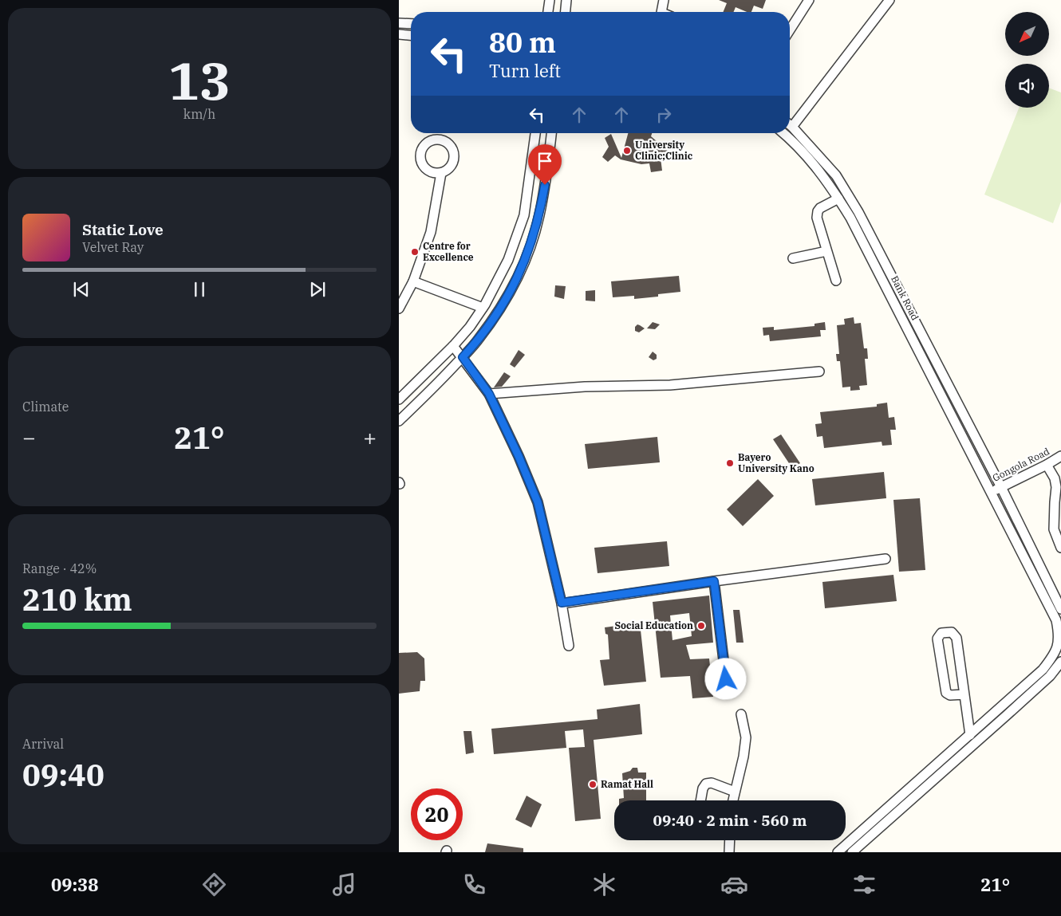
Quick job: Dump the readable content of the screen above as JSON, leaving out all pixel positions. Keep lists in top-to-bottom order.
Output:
{
  "streets": {
    "street": ["Bank Road", "Gongola Road"]
  },
  "crossings": [
    ["Bank Road", "Gongola Road"]
  ],
  "places": [
    "University Clinic;Clinic",
    "Centre for Excellence",
    "Bayero University Kano",
    "Social Education",
    "Ramat Hall"
  ],
  "north": "bottom left",
  "page": {
    "tile": [
      ["13", "km/h"],
      "Climate",
      ["Range · 42%", "210 km"],
      ["Arrival", "09:40"]
    ],
    "turn": ["80 m", "Turn left"],
    "song": ["Static Love", "Velvet Ray"],
    "heat": ["−", "21°", "+"],
    "limit": "20",
    "trip": "09:40 · 2 min · 560 m",
    "tabs": ["09:38", "21°"]
  }
}
